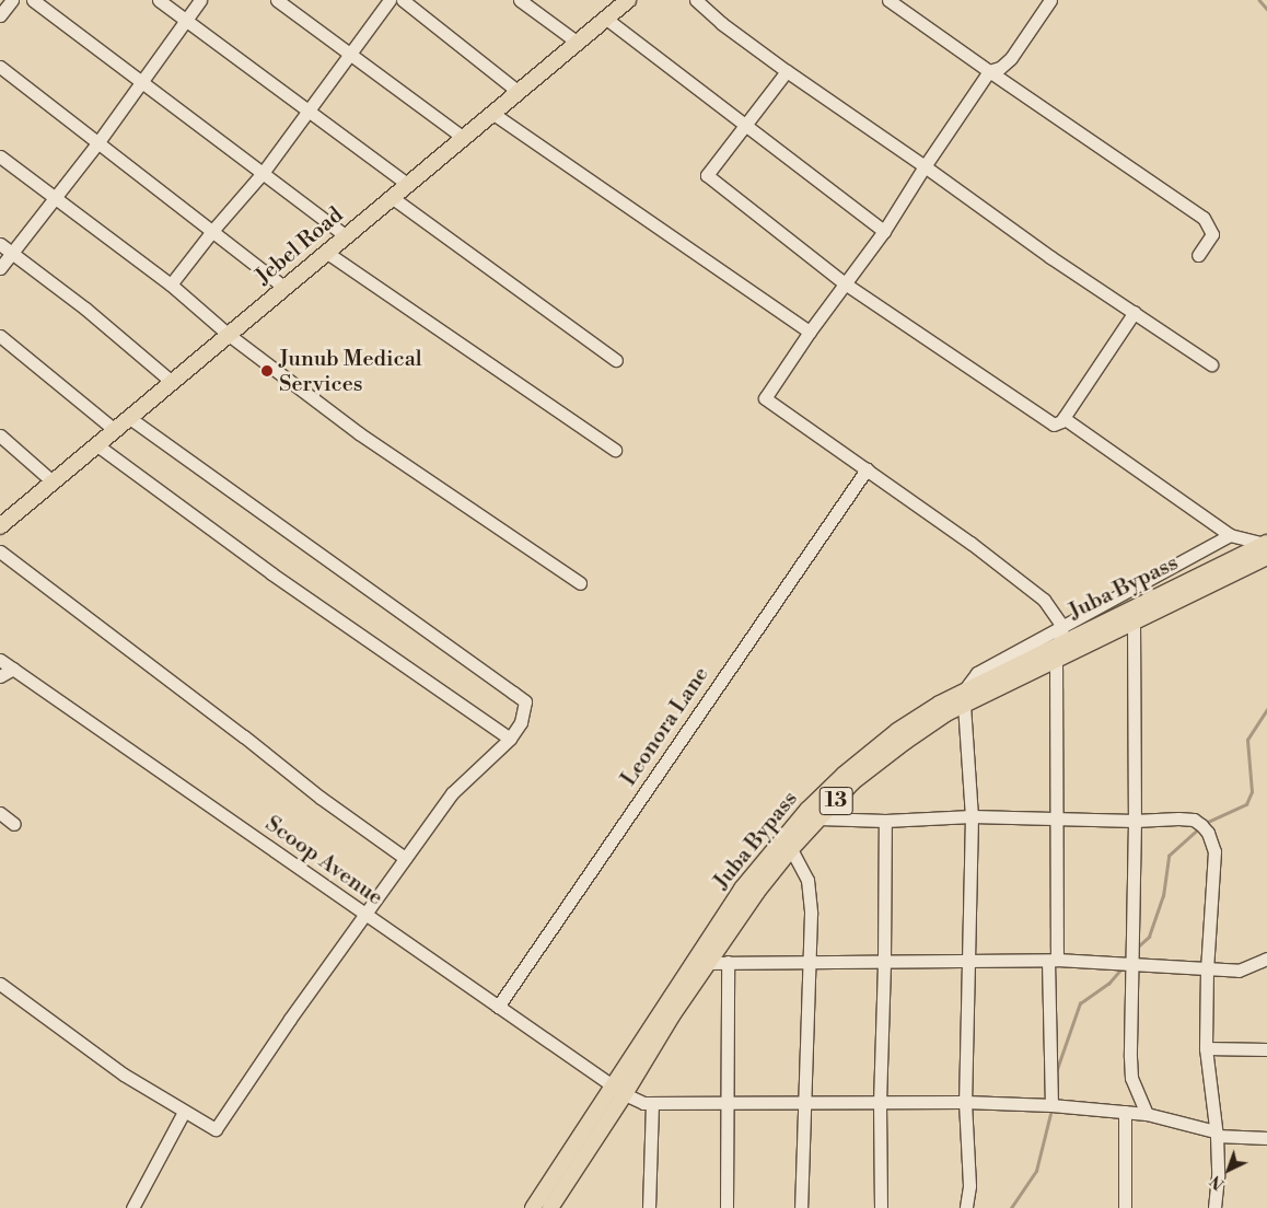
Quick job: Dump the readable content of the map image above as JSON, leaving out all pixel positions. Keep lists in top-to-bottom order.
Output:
{
  "streets": {
    "main road": ["Jebel Road", "Juba Bypass", "13"],
    "street": ["Leonora Lane", "Scoop Avenue"]
  },
  "crossings": [
    ["Juba Bypass", "Scoop Avenue"],
    ["Leonora Lane", "Scoop Avenue"]
  ],
  "places": ["Junub Medical Services"],
  "north": "bottom left"
}
